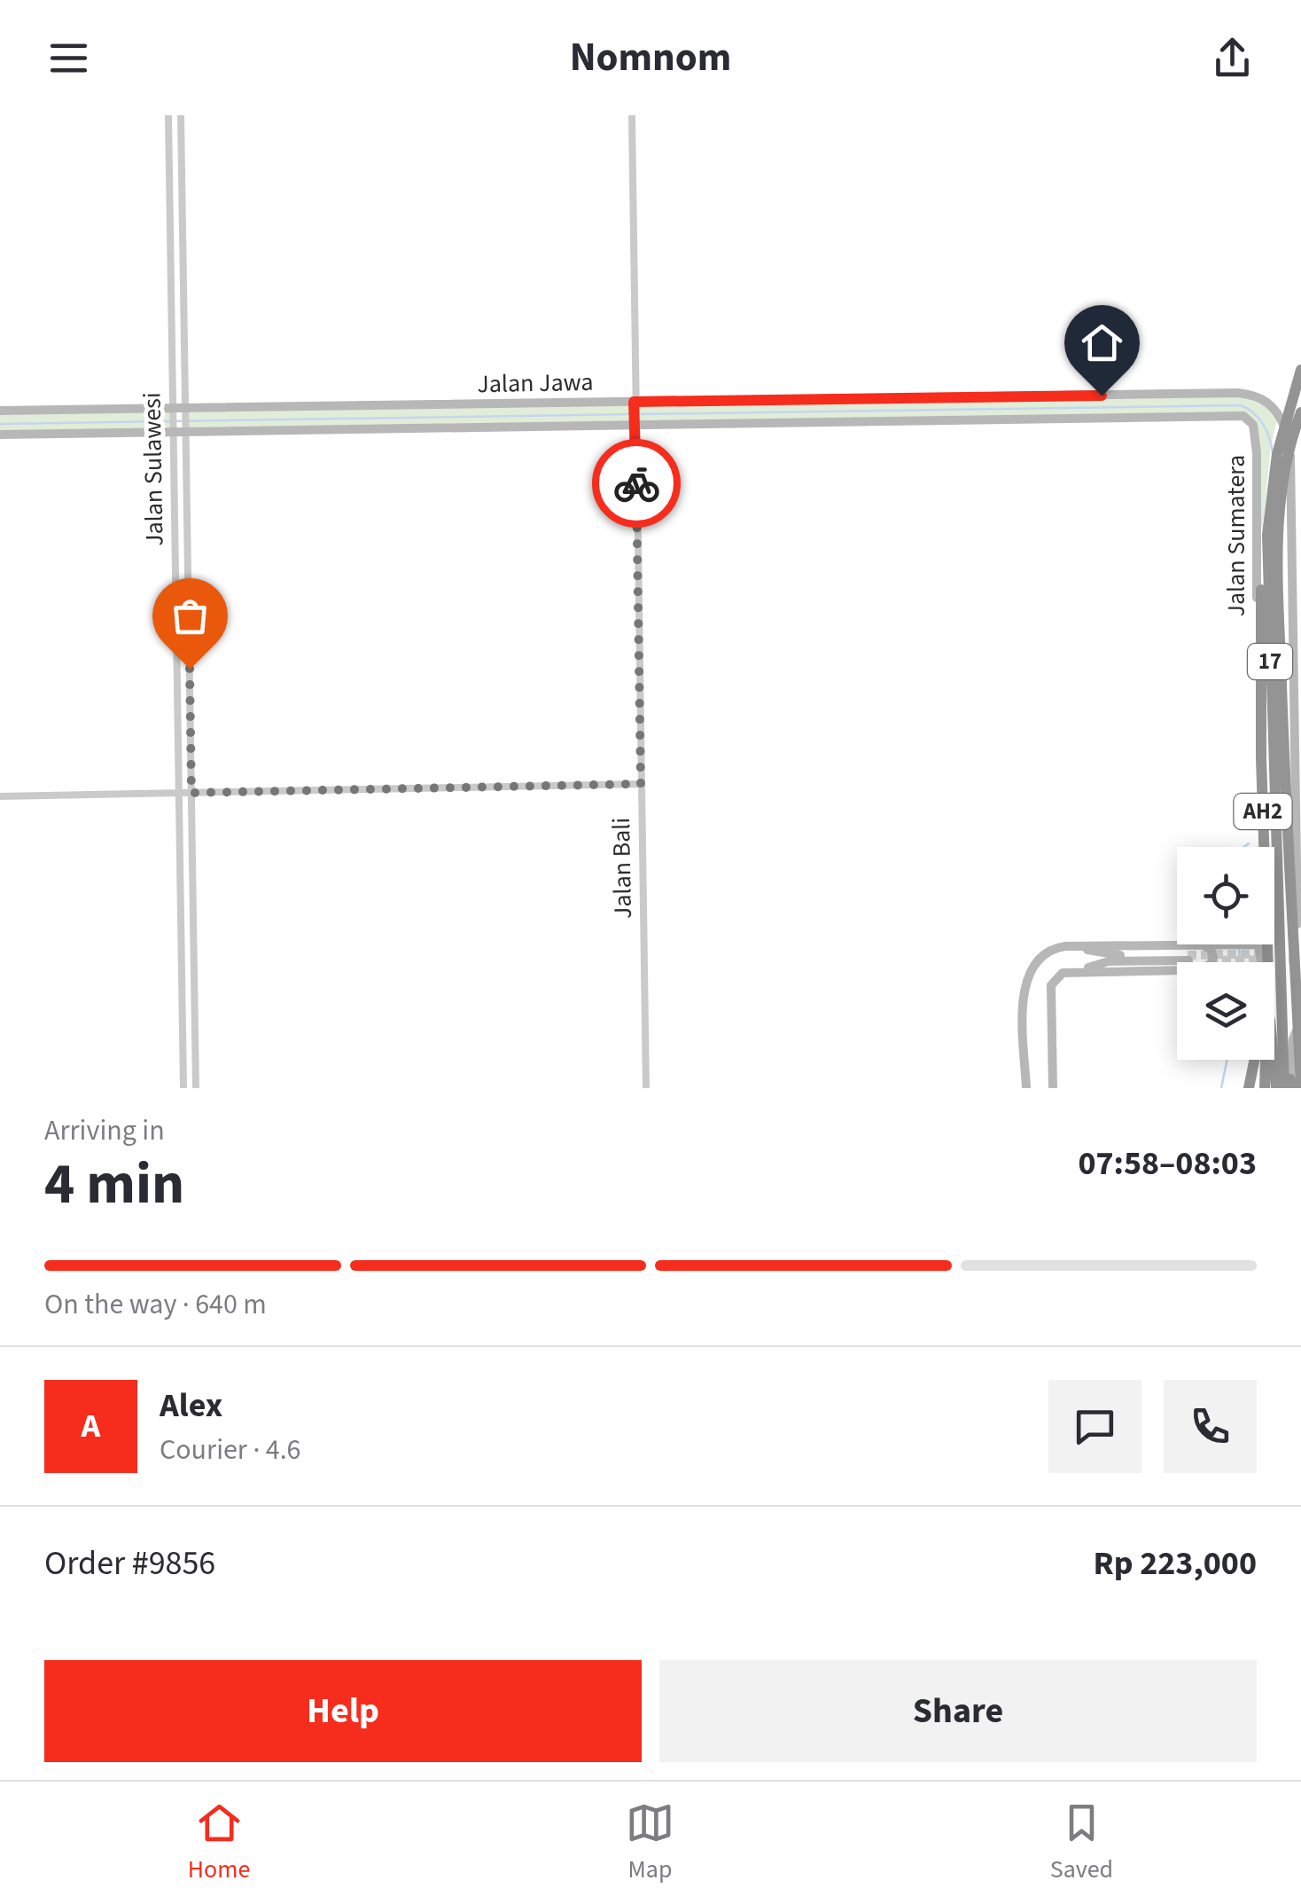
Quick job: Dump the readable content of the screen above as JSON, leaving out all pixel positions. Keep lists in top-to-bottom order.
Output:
{
  "streets": {
    "highway": ["17", "AH2"],
    "street": [
      "Jalan Jawa",
      "Jalan Sulawesi",
      "Jalan Sumatera",
      "Jalan Bali"
    ]
  },
  "crossings": [
    ["Jalan Jawa", "Jalan Sulawesi"],
    ["Jalan Jawa", "Jalan Sumatera"],
    ["Jalan Jawa", "Jalan Bali"],
    ["17", "AH2"]
  ],
  "page": {
    "header": "Nomnom",
    "heading": ["4 min", "Arriving in", "07:58–08:03"],
    "panel": [
      "Alex",
      "Courier · 4.6",
      "Order #9856",
      "Rp 223,000"
    ],
    "bar": "On the way · 640 m",
    "round": "A",
    "buttons": ["Help", "Share"],
    "tabs": ["Home", "Map", "Saved"]
  }
}
